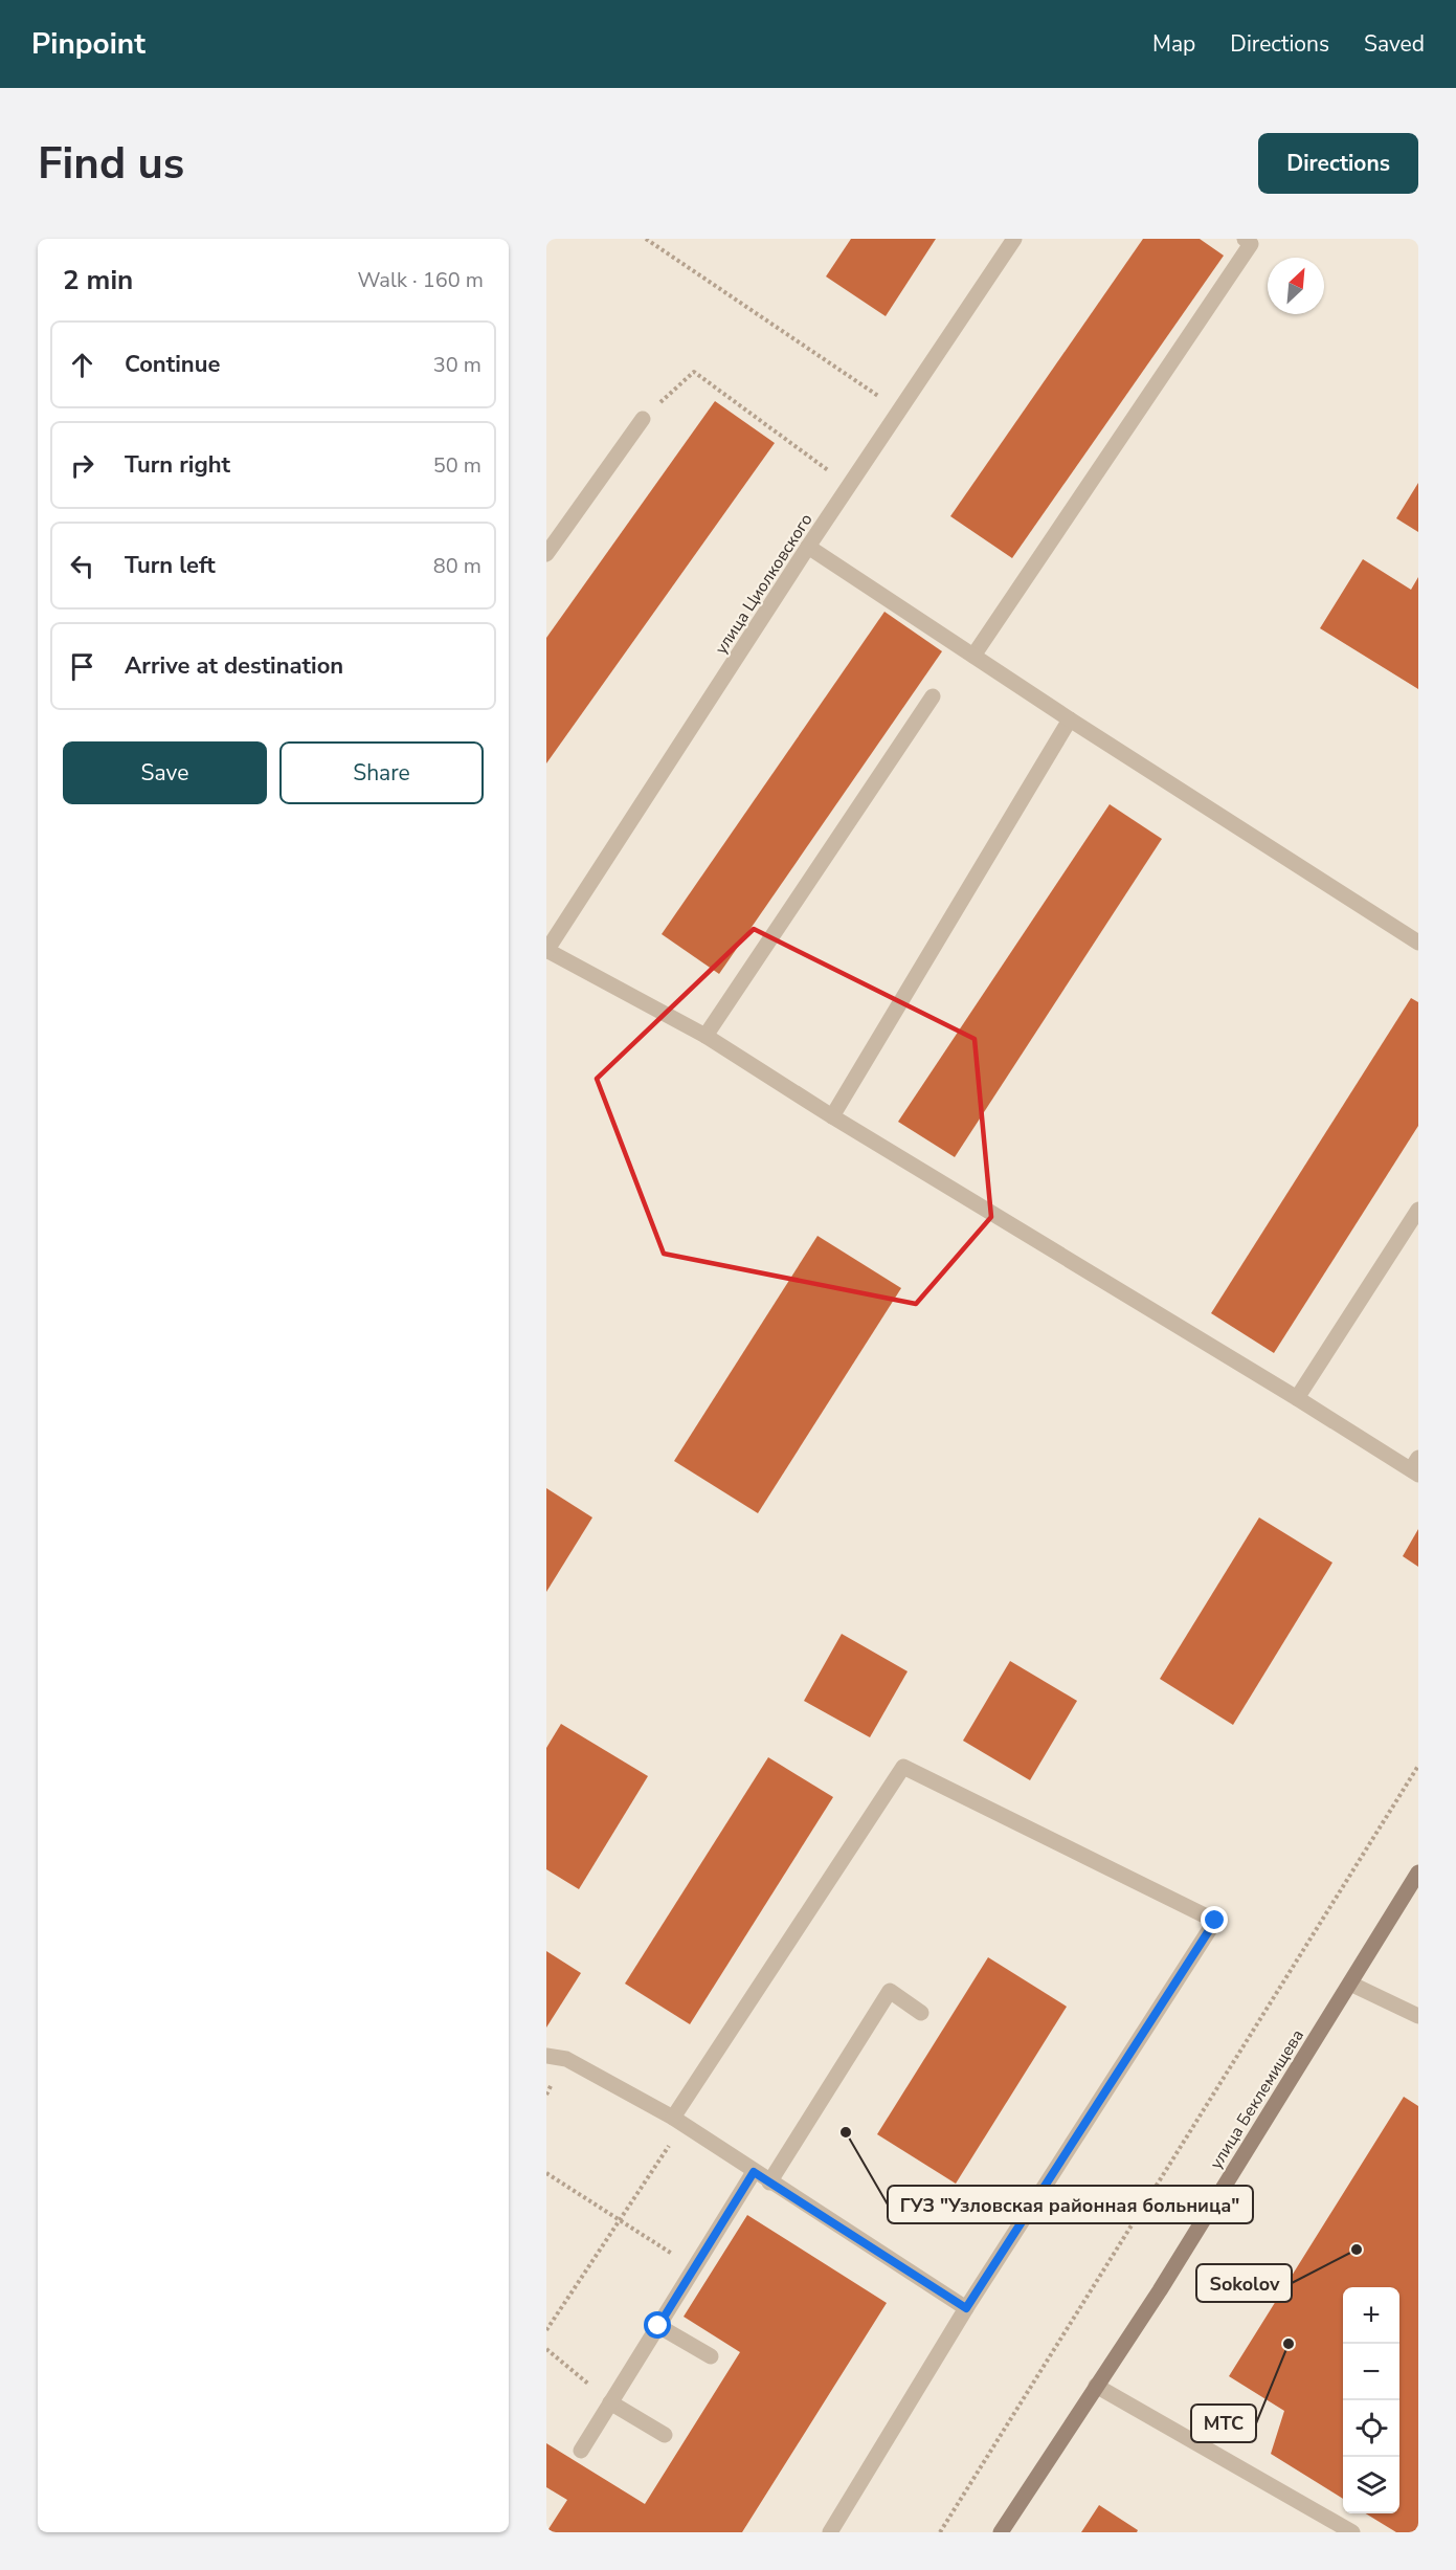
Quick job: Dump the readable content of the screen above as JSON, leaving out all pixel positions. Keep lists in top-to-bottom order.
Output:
{
  "streets": {
    "main road": ["улица Беклемищева"],
    "street": ["улица Циолковского"]
  },
  "places": ["ГУЗ \"Узловская районная больница\"", "Sokolov", "МТС"],
  "north": "top right",
  "page": {
    "header": "Pinpoint",
    "nav": ["Map", "Directions", "Saved"],
    "buttons": [
      "Directions",
      ["Save", "Share"]
    ],
    "title": "Find us",
    "heading": ["2 min", "Walk · 160 m"],
    "list": [
      ["Continue", "30 m"],
      ["Turn right", "50 m"],
      ["Turn left", "80 m"],
      "Arrive at destination"
    ],
    "map_buttons": ["+", "−"]
  }
}
